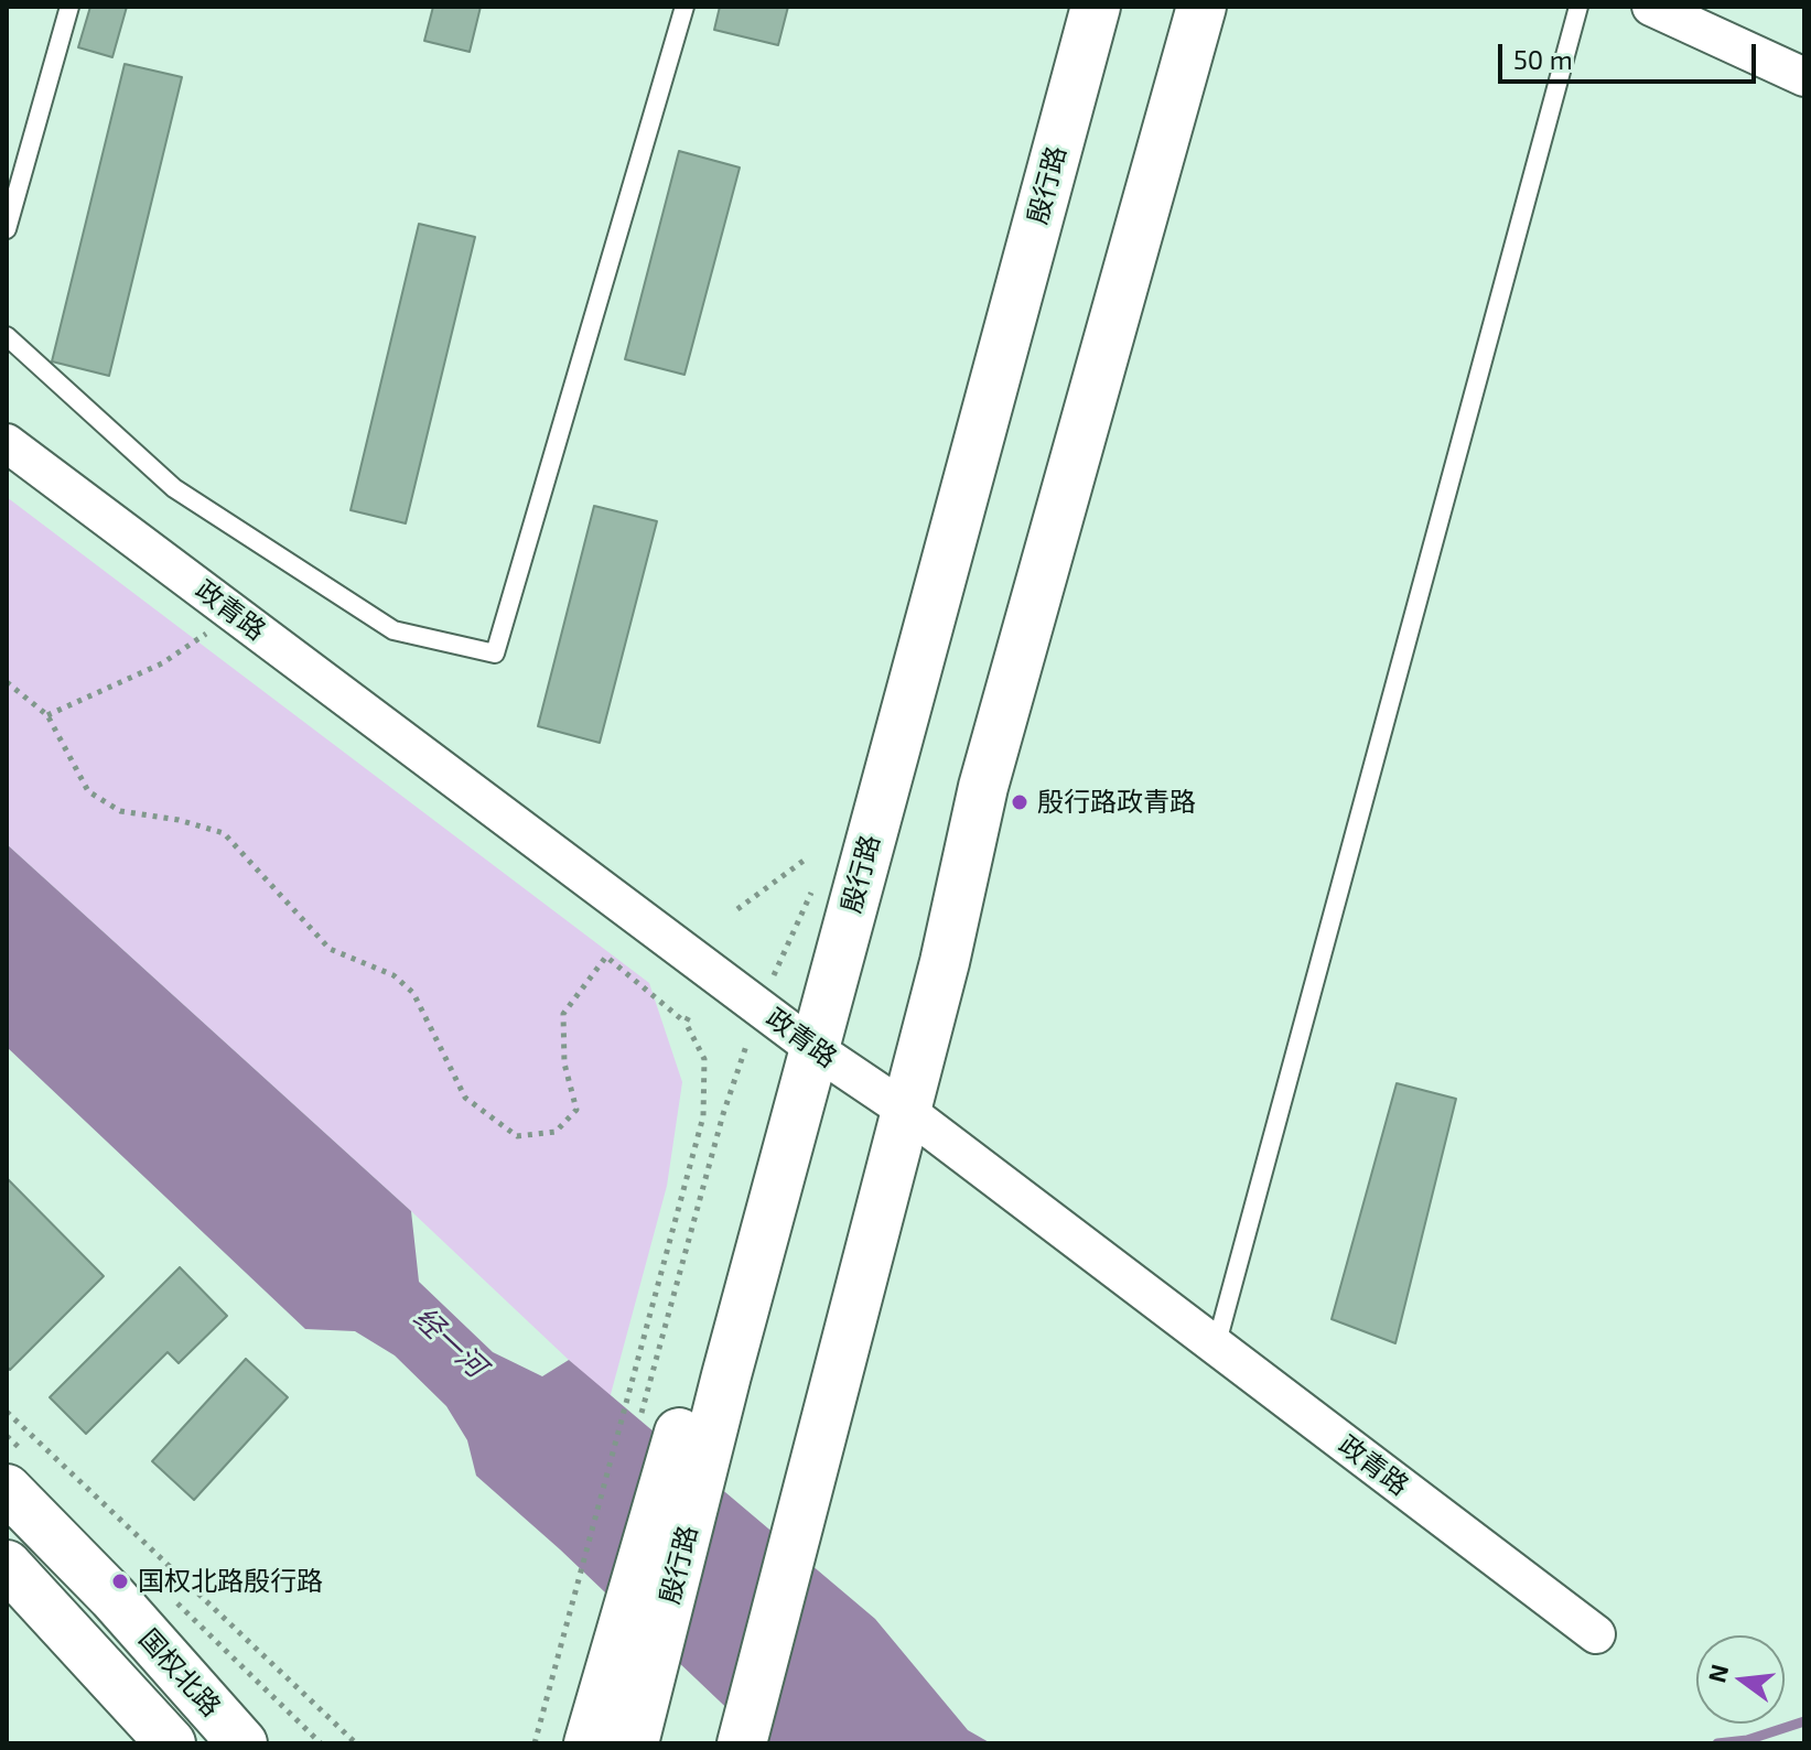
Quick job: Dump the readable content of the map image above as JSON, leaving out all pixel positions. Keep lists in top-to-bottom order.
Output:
{
  "streets": {
    "main road": ["殷行路", "国权北路"],
    "street": ["政青路"]
  },
  "crossings": [
    ["殷行路", "政青路"]
  ],
  "water": ["经一河"],
  "places": ["殷行路政青路", "国权北路殷行路"],
  "scale_bar": "50 m",
  "north": "left"
}
